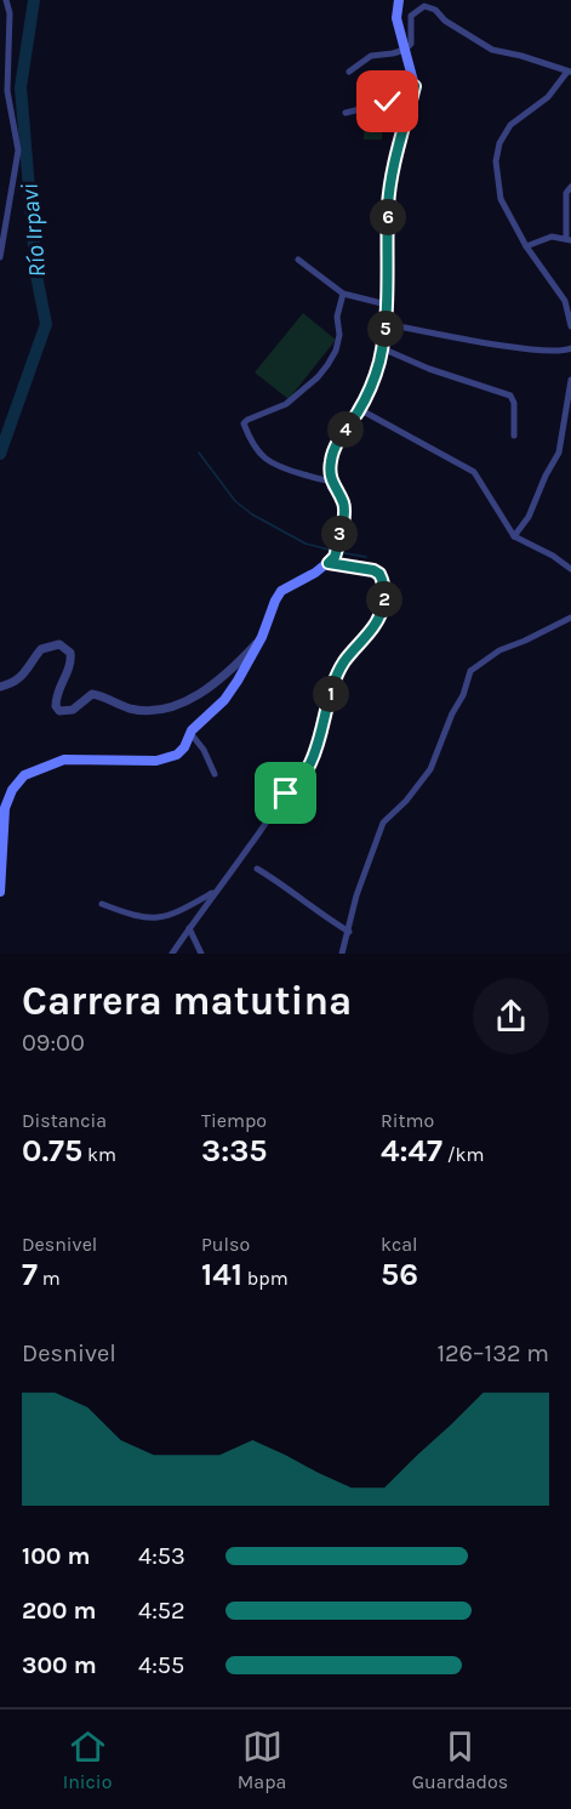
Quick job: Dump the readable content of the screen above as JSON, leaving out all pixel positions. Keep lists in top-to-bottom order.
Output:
{
  "water": ["Río Irpavi"],
  "page": {
    "pins": [
      "6",
      "5",
      "4",
      "3",
      "2",
      "1"
    ],
    "heading": ["Carrera matutina", "09:00"],
    "stats": [
      ["Distancia", "0.75 km"],
      ["Tiempo", "3:35"],
      ["Ritmo", "4:47 /km"],
      ["Desnivel", "7 m"],
      ["Pulso", "141 bpm"],
      ["kcal", "56"]
    ],
    "chart": ["Desnivel", "126–132 m"],
    "list": [
      {
        "name": "100 m",
        "note": "4:53"
      },
      {
        "name": "200 m",
        "note": "4:52"
      },
      {
        "name": "300 m",
        "note": "4:55"
      }
    ],
    "tabs": ["Inicio", "Mapa", "Guardados"]
  }
}
